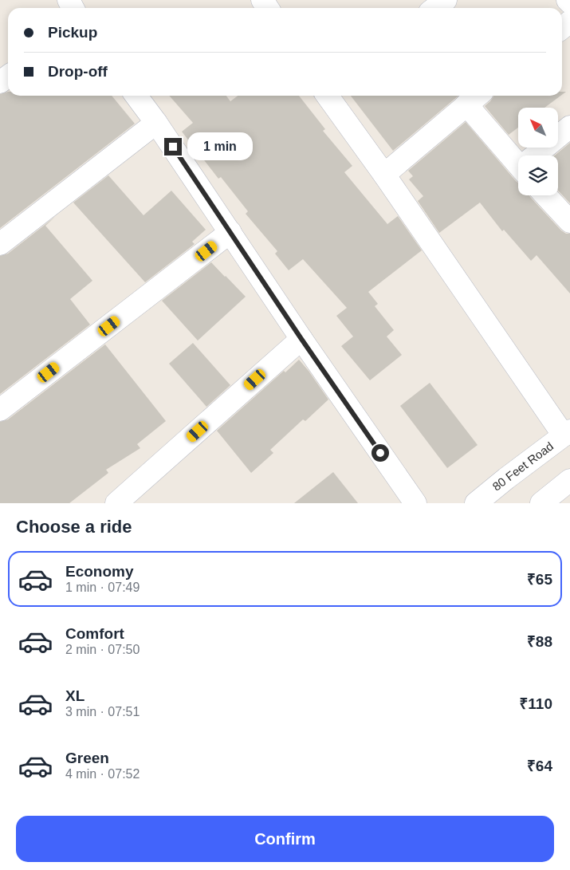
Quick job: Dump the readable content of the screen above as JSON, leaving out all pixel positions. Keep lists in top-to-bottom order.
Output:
{
  "streets": {
    "street": ["80 Feet Road"]
  },
  "north": "top left",
  "page": {
    "banner": ["Pickup", "Drop-off"],
    "bubble": "1 min",
    "heading": "Choose a ride",
    "list": [
      {
        "name": "Economy",
        "note": "1 min · 07:49",
        "value": "₹65"
      },
      {
        "name": "Comfort",
        "note": "2 min · 07:50",
        "value": "₹88"
      },
      {
        "name": "XL",
        "note": "3 min · 07:51",
        "value": "₹110"
      },
      {
        "name": "Green",
        "note": "4 min · 07:52",
        "value": "₹64"
      }
    ],
    "buttons": "Confirm"
  }
}
